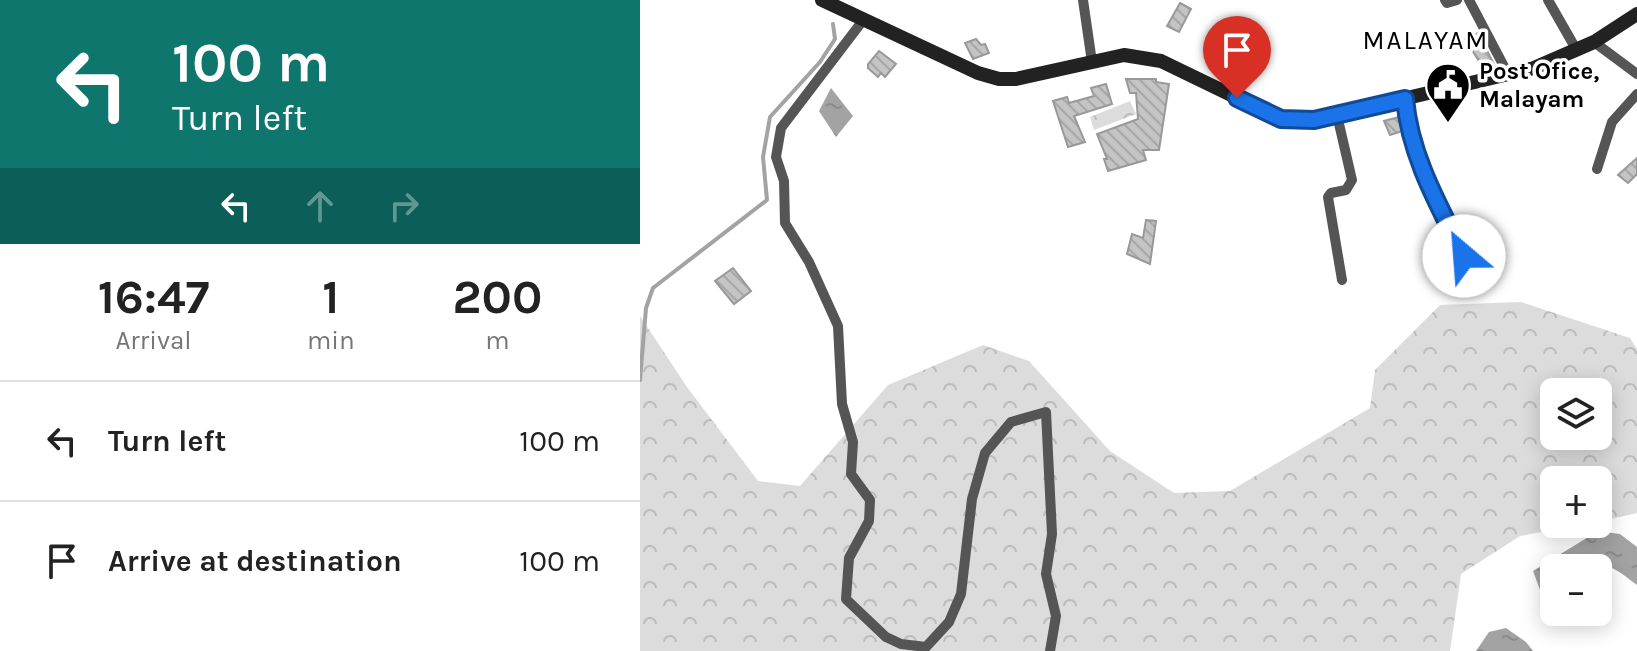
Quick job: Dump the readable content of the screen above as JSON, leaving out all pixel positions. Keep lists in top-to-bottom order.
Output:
{
  "districts": ["MALAYAM"],
  "places": {
    "public building": ["Post Ofice, Malayam"]
  },
  "page": {
    "turn": ["100 m", "Turn left"],
    "eta": [
      "16:47",
      "Arrival",
      "1",
      "min",
      "200",
      "m"
    ],
    "map_buttons": ["+", "−"],
    "list": [
      {
        "name": "Turn left",
        "value": "100 m"
      },
      {
        "name": "Arrive at destination",
        "value": "100 m"
      }
    ]
  }
}
